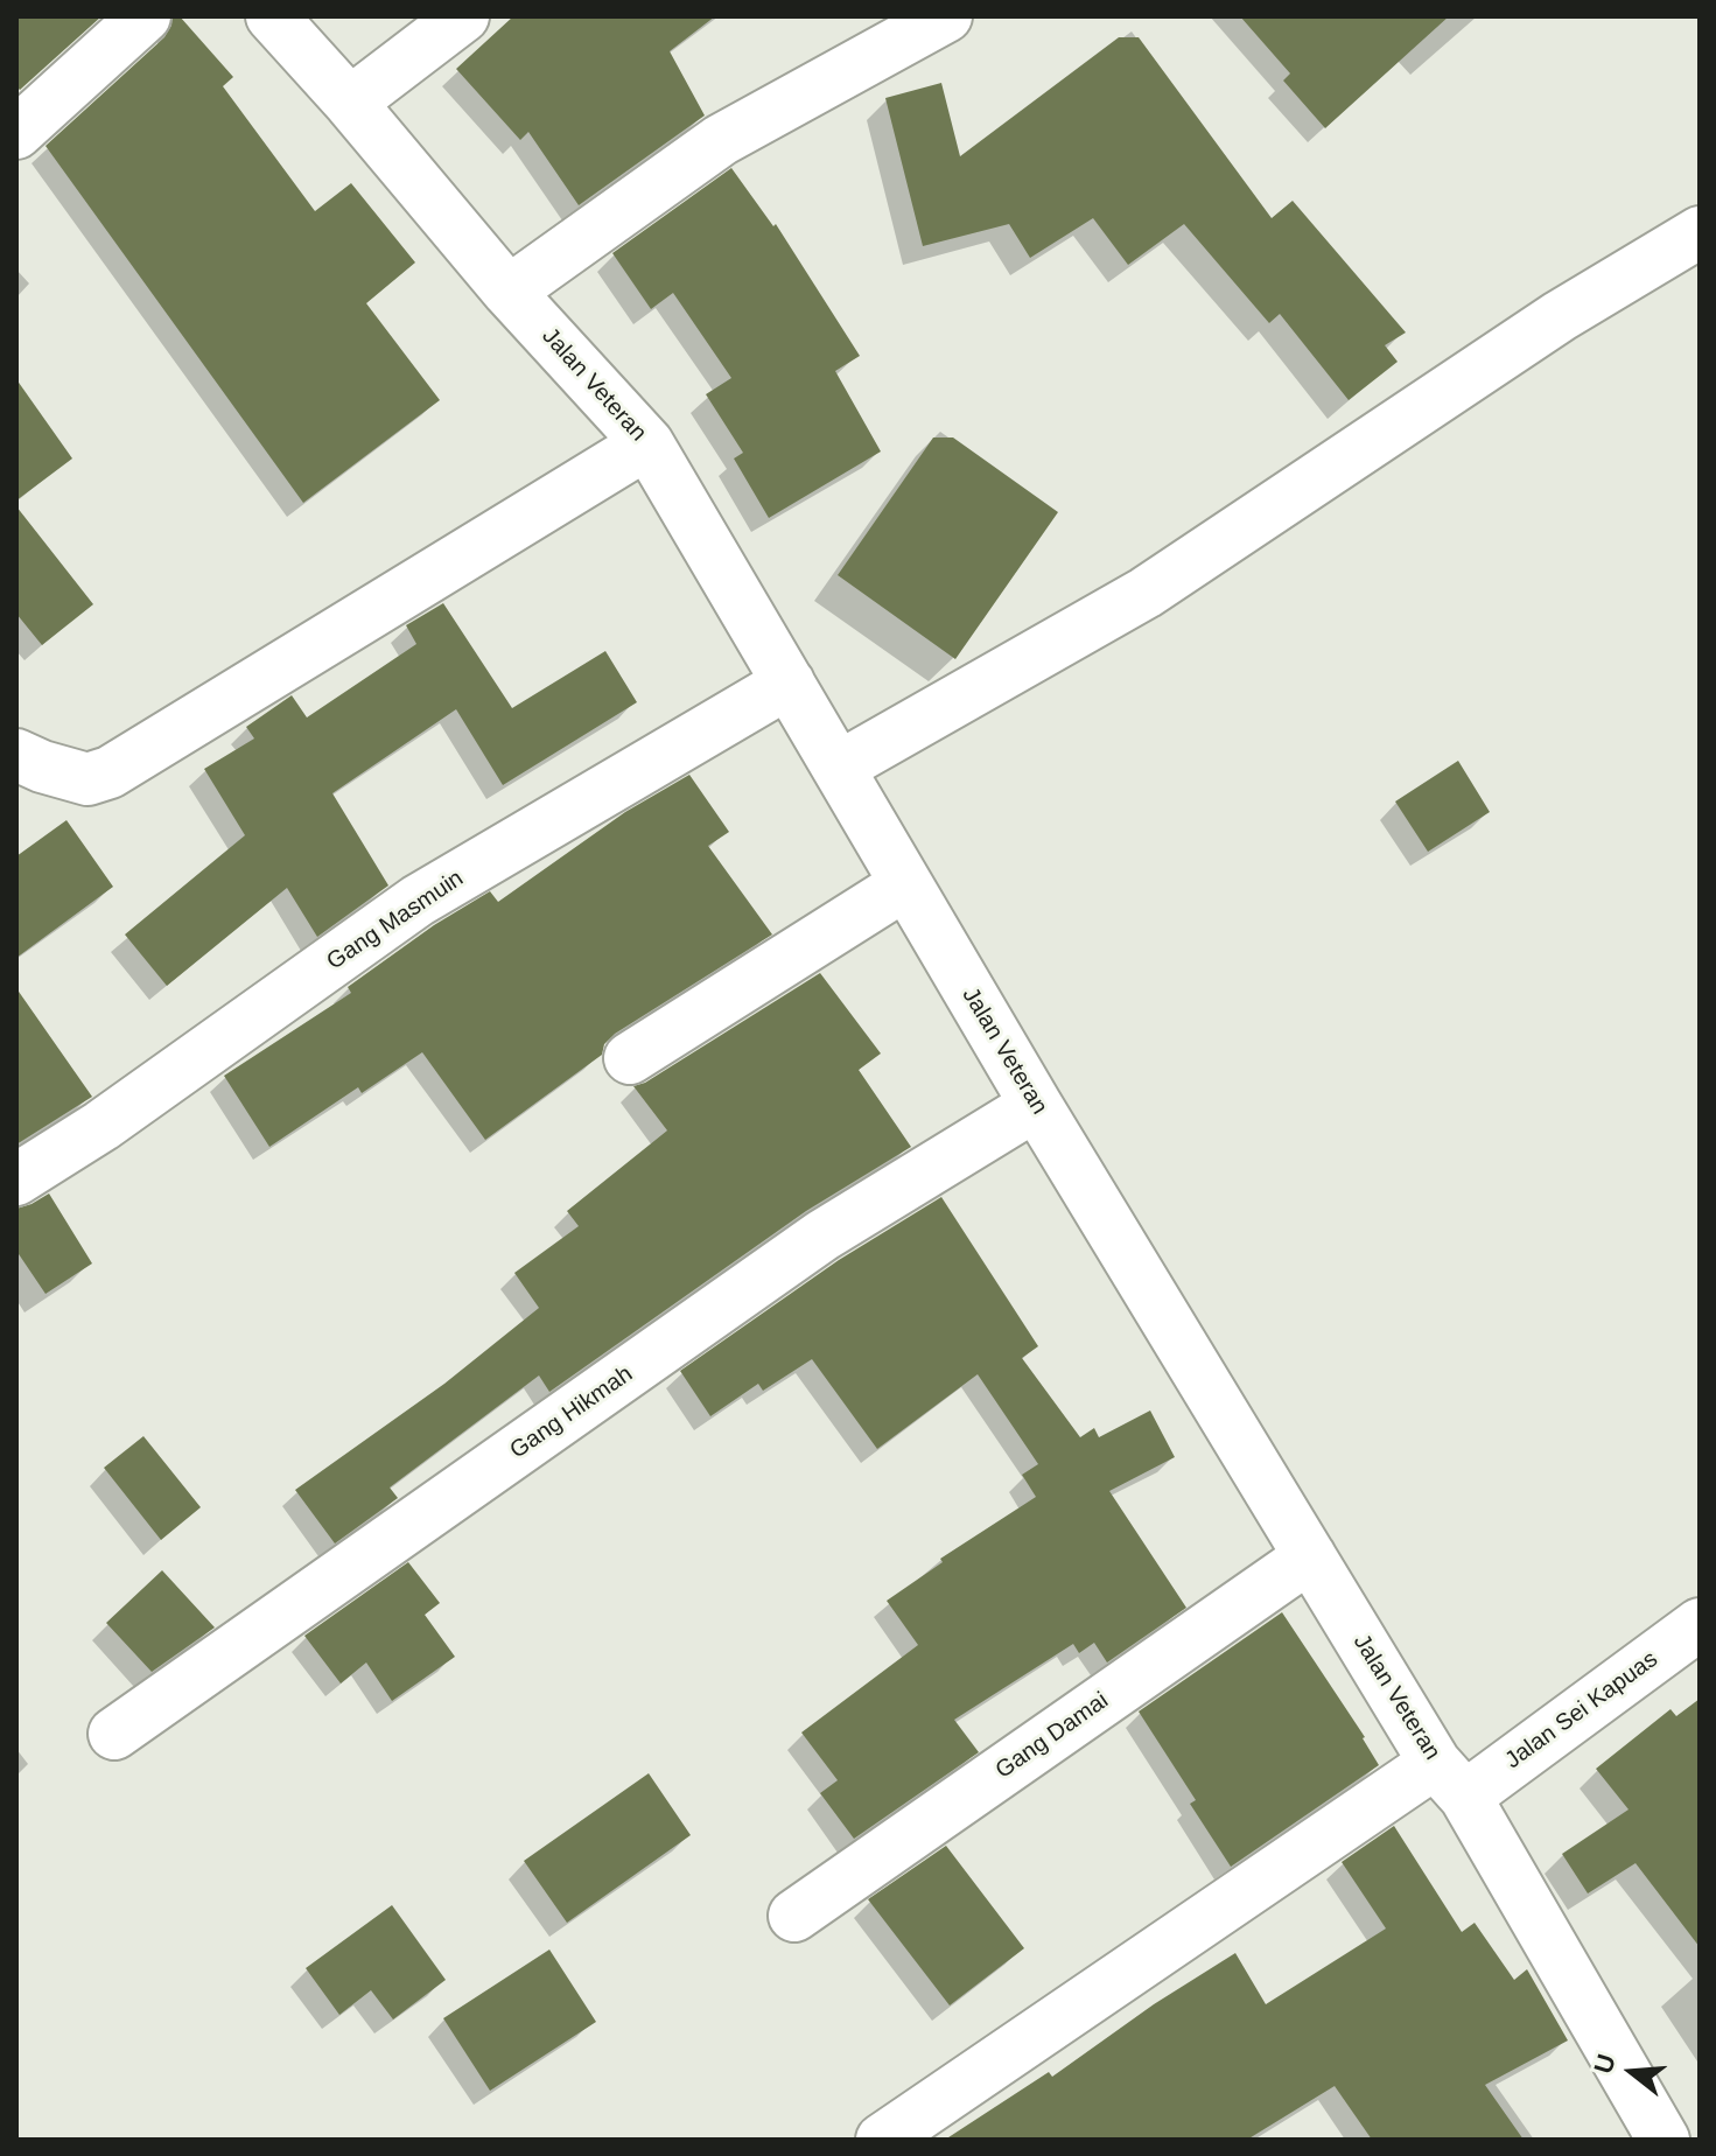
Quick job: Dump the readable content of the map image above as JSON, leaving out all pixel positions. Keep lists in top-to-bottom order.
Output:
{
  "streets": {
    "street": [
      "Jalan Veteran",
      "Gang Masmuin",
      "Gang Hikmah",
      "Jalan Sei Kapuas",
      "Gang Damai"
    ]
  },
  "crossings": [
    ["Jalan Veteran", "Gang Masmuin"],
    ["Jalan Veteran", "Gang Hikmah"],
    ["Jalan Veteran", "Jalan Sei Kapuas"],
    ["Jalan Veteran", "Gang Damai"]
  ],
  "north": "left"
}
